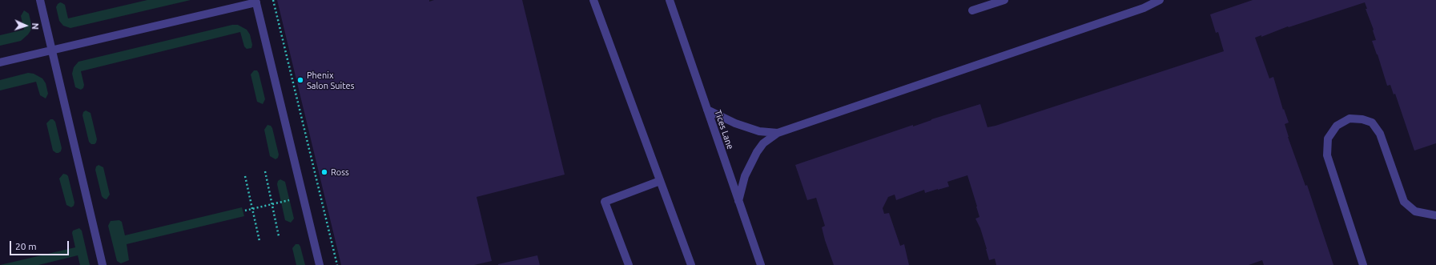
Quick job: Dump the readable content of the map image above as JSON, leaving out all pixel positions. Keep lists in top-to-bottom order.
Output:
{
  "streets": {
    "street": ["Tices Lane"]
  },
  "places": ["Phenix Salon Suites", "Ross"],
  "scale_bar": "20 m",
  "north": "right"
}
